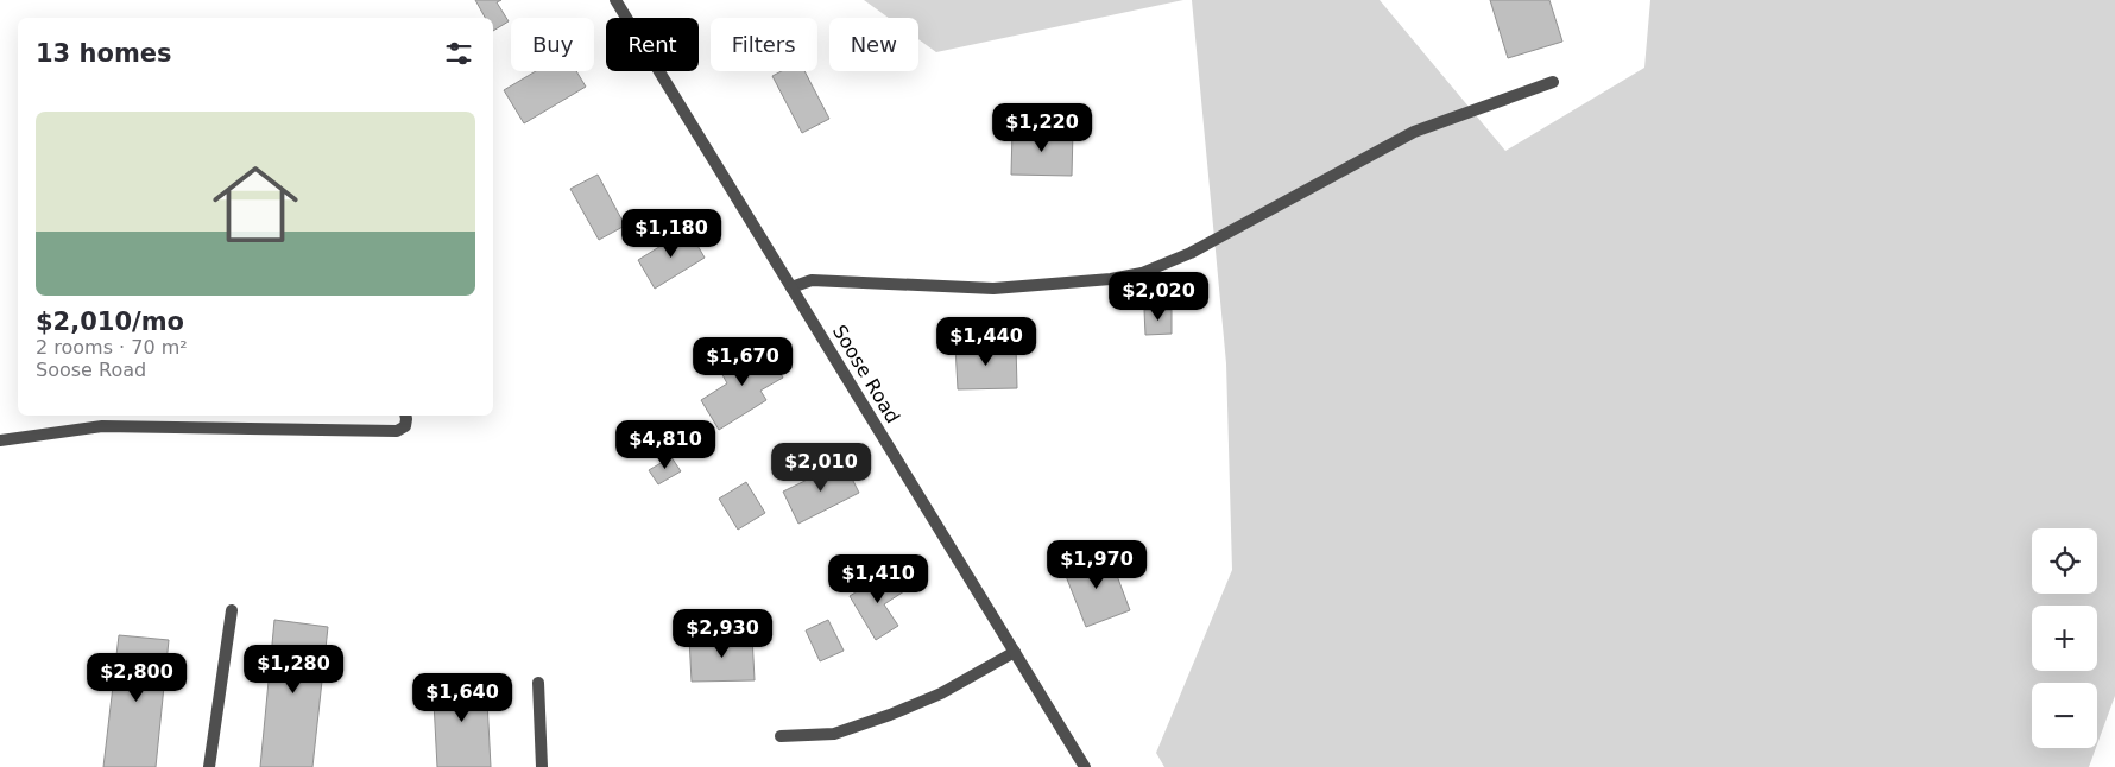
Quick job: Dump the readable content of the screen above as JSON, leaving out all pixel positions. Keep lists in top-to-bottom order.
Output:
{
  "streets": {
    "street": ["Soose Road"]
  },
  "page": {
    "chip": [
      "Buy",
      "Rent",
      "Filters",
      "New"
    ],
    "heading": "13 homes",
    "list": [
      {
        "name": "$2,010/mo",
        "note": "2 rooms · 70 m² · Soose Road"
      }
    ],
    "price": [
      "$1,220",
      "$1,180",
      "$2,020",
      "$1,440",
      "$1,670",
      "$4,810",
      "$2,010",
      "$1,970",
      "$1,410",
      "$2,930",
      "$1,280",
      "$2,800",
      "$1,640"
    ],
    "map_buttons": ["+", "−"]
  }
}
